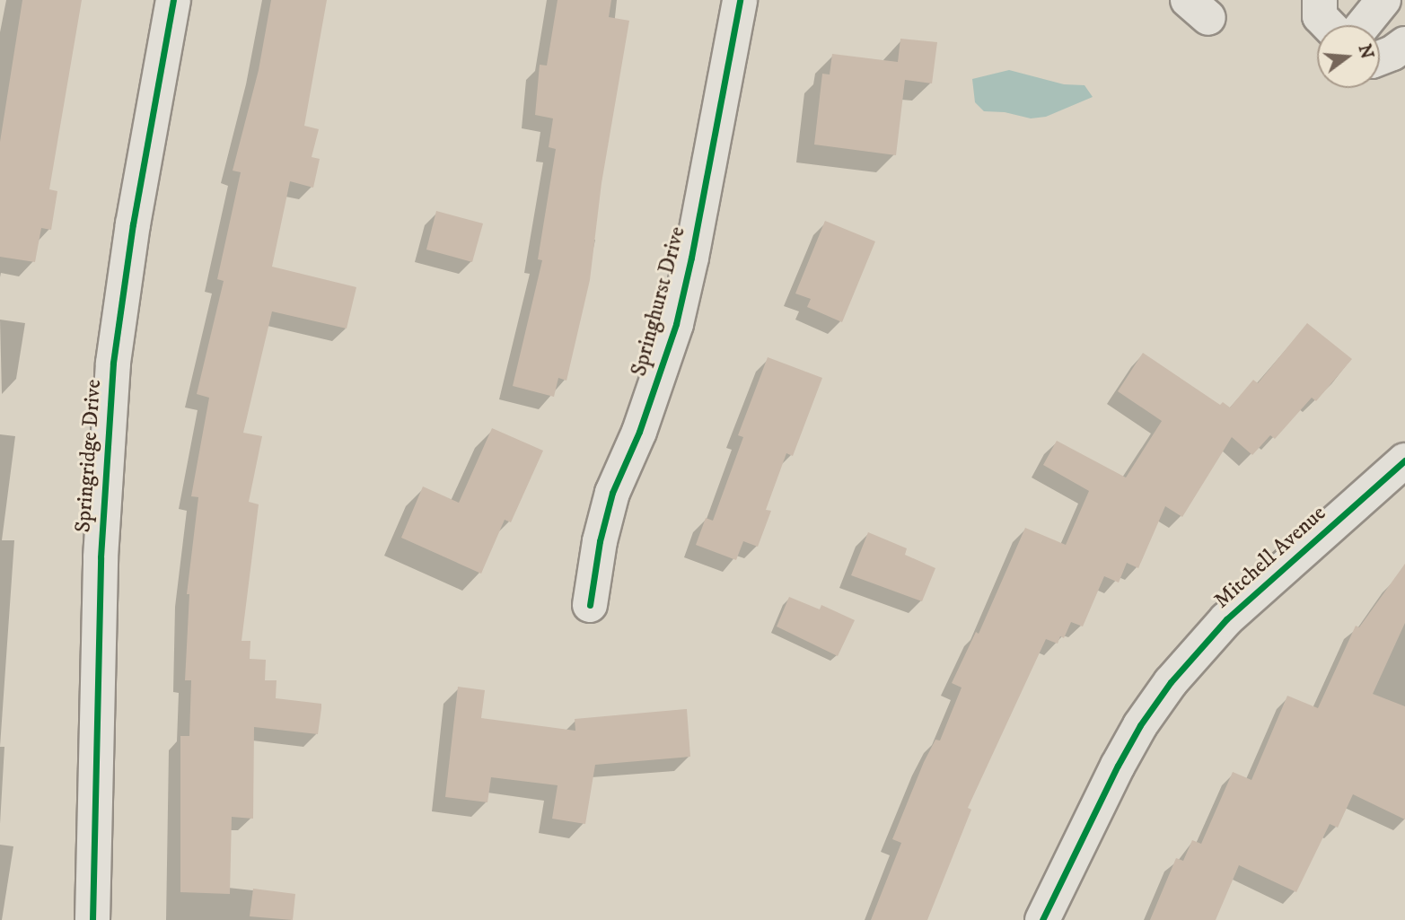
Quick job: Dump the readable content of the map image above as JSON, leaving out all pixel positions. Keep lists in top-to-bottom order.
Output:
{
  "streets": {
    "street": ["Springhurst Drive", "Springridge Drive", "Mitchell Avenue"]
  },
  "north": "right"
}
